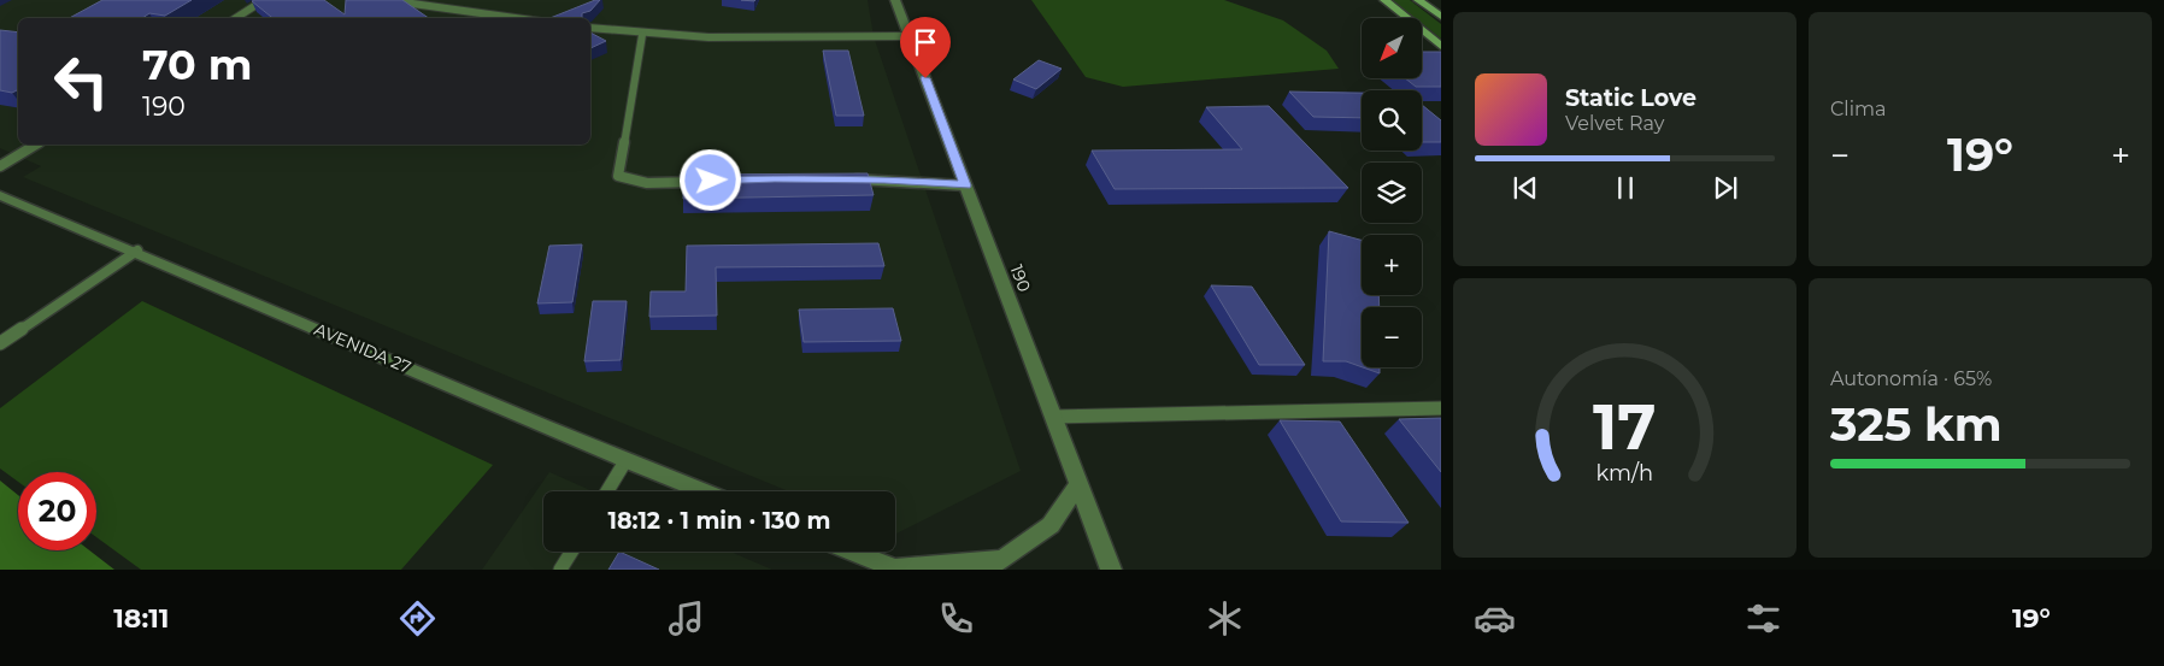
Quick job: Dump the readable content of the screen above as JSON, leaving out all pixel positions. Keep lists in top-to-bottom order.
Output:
{
  "streets": {
    "street": ["190", "AVENIDA 27"]
  },
  "north": "bottom left",
  "page": {
    "tile": [
      "Clima",
      ["Autonomía · 65%", "325 km"]
    ],
    "map_buttons": ["+", "−"],
    "turn": ["70 m", "190"],
    "song": ["Static Love", "Velvet Ray"],
    "heat": ["−", "19°", "+"],
    "limit": "20",
    "trip": "18:12 · 1 min · 130 m",
    "tabs": ["18:11", "19°"],
    "gauge": ["17", "km/h"]
  }
}
